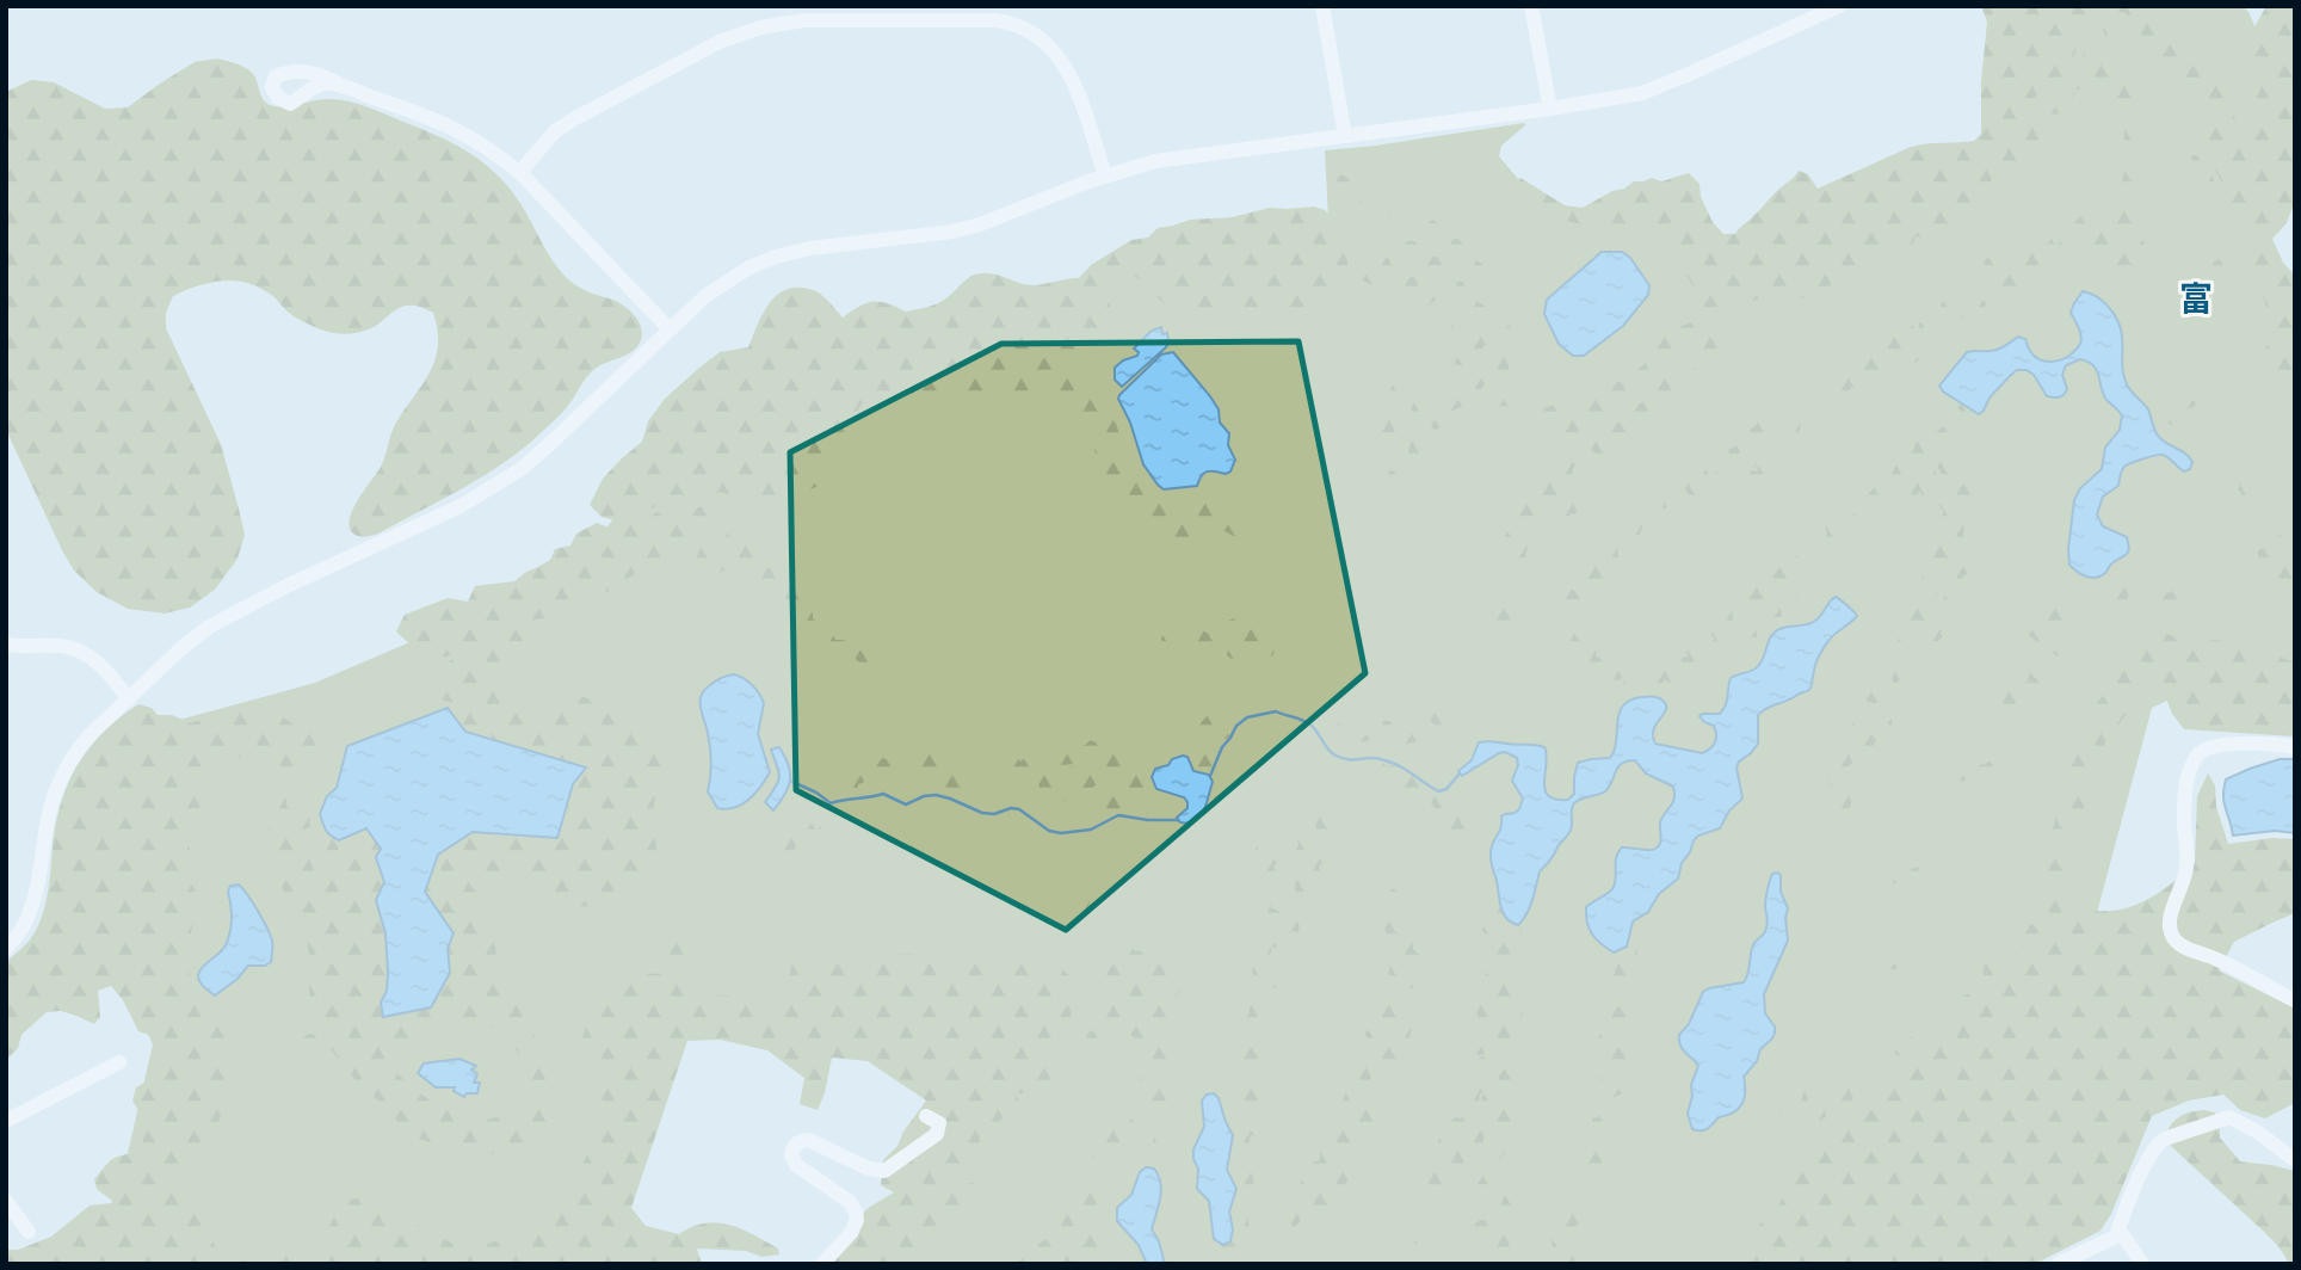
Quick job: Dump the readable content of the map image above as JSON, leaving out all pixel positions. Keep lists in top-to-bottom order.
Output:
{
  "districts": ["富"]
}
